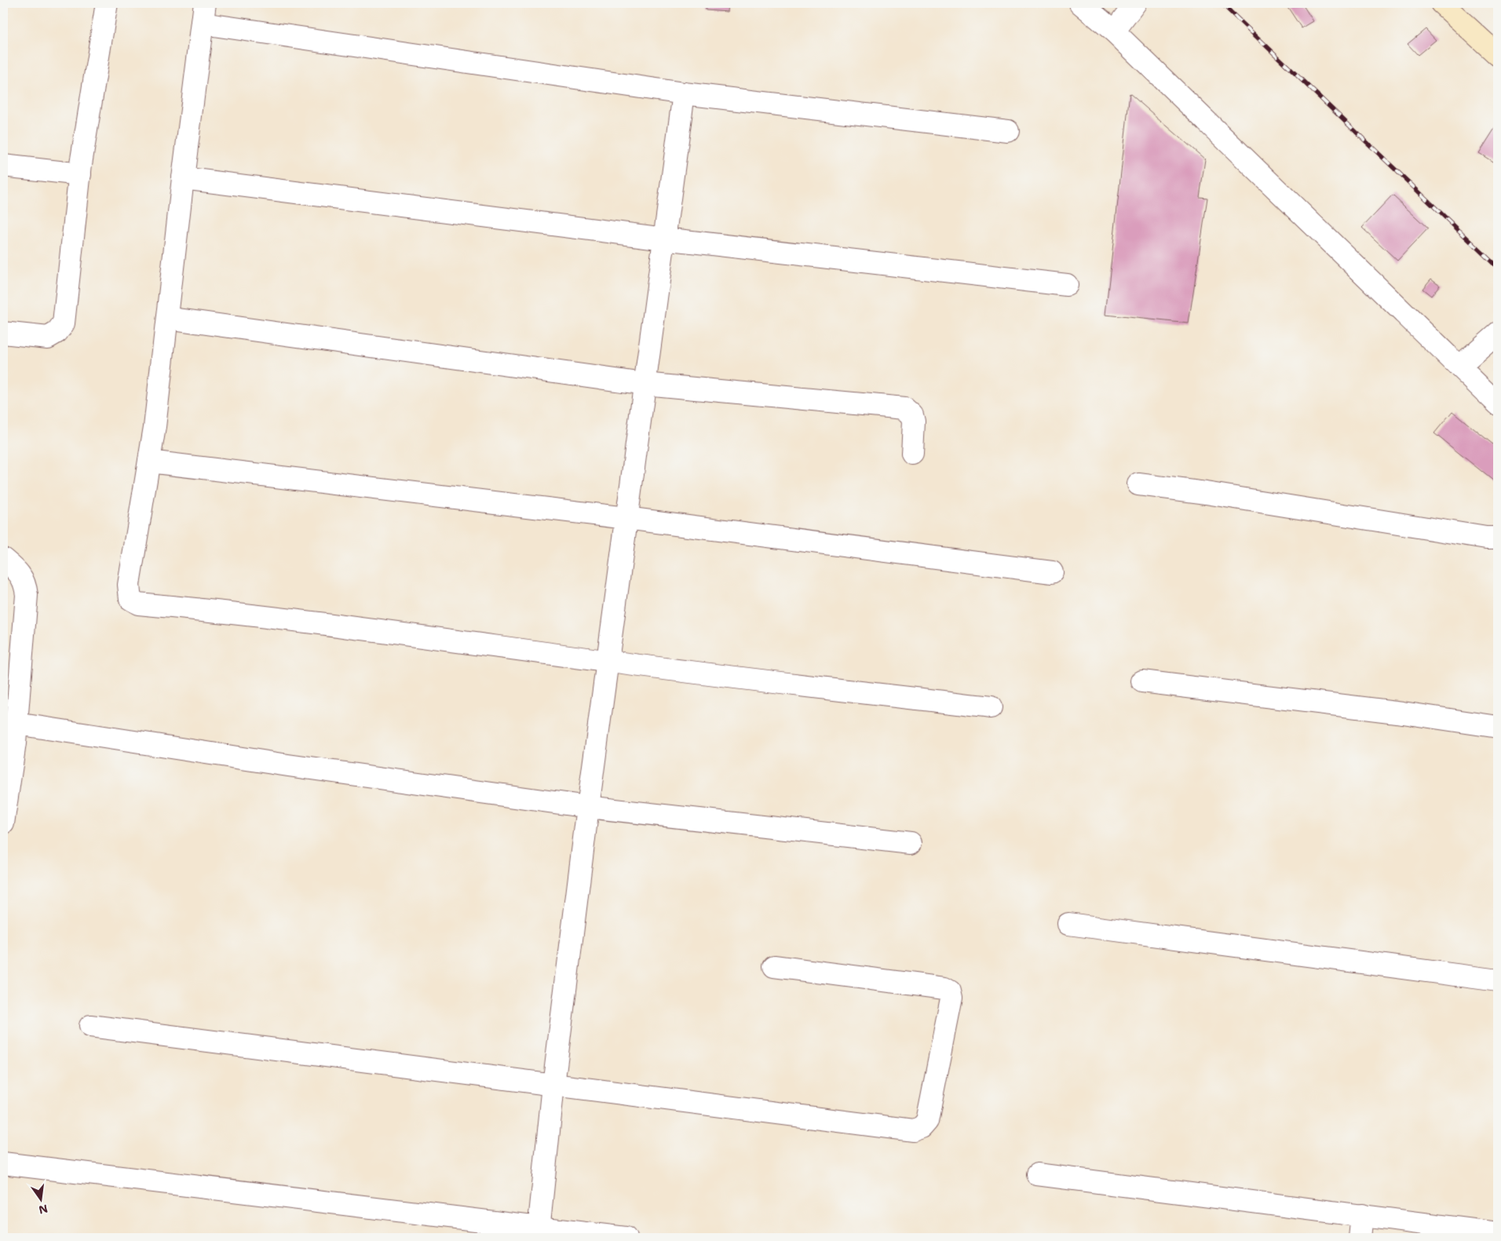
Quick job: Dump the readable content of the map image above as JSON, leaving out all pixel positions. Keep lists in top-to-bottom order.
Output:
{
  "north": "bottom"
}
